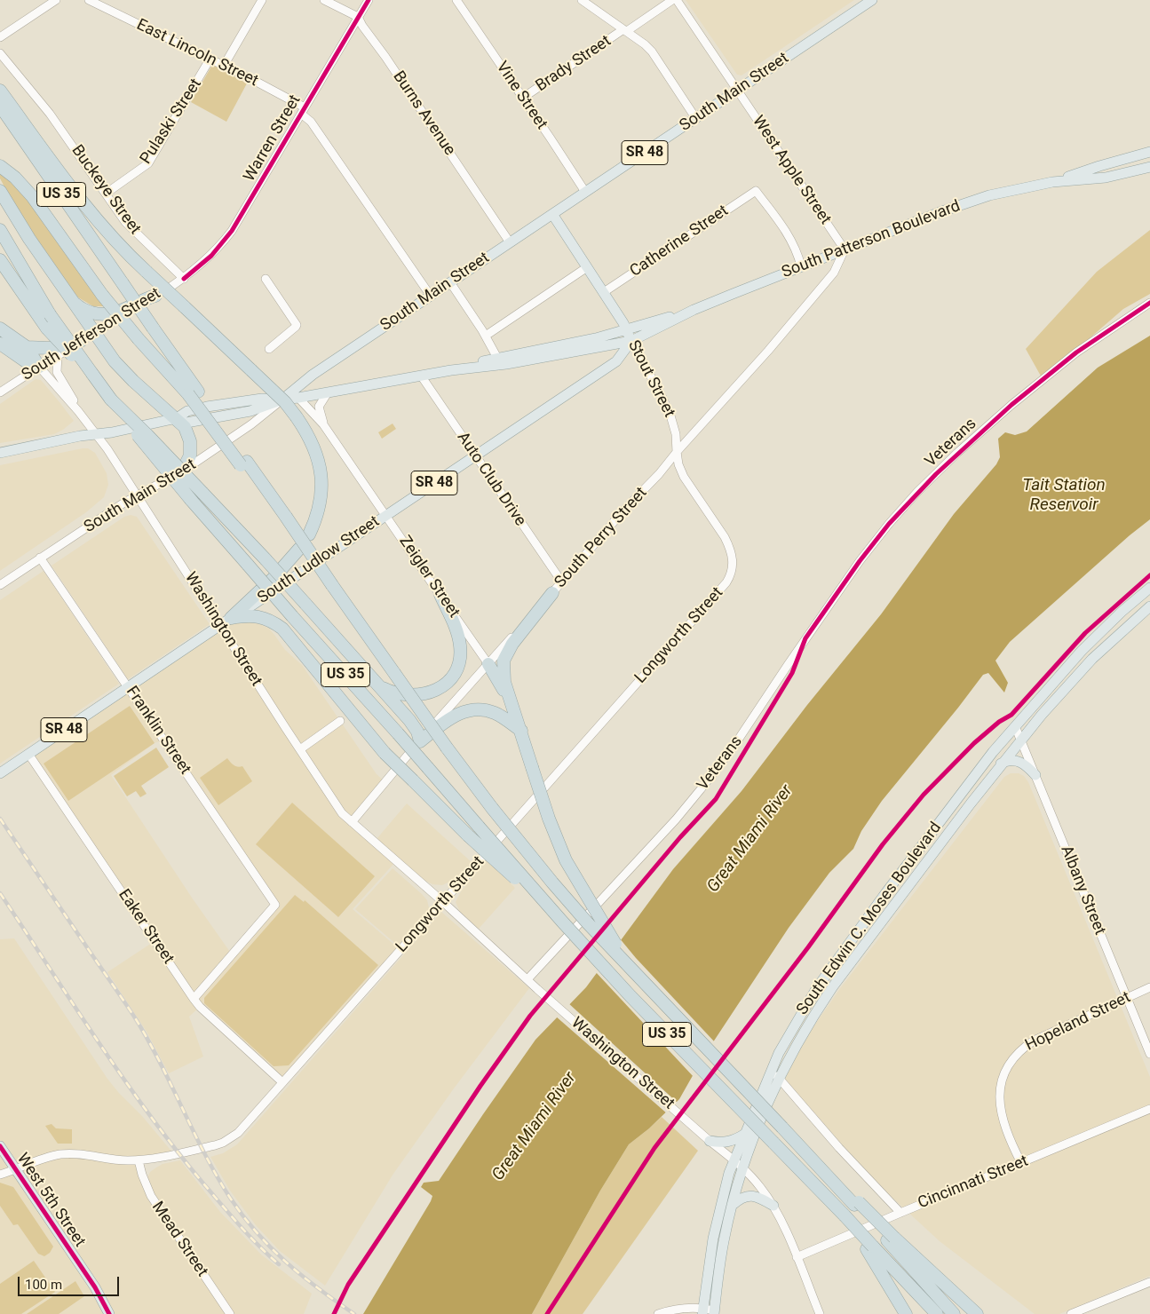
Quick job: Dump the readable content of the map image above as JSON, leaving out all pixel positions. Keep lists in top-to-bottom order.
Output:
{
  "streets": {
    "highway": ["US 35"],
    "main road": [
      "South Main Street",
      "SR 48",
      "South Patterson Boulevard",
      "Stout Street",
      "South Ludlow Street",
      "South Edwin C. Moses Boulevard",
      "West 5th Street"
    ],
    "street": [
      "East Lincoln Street",
      "Brady Street",
      "Vine Street",
      "Burns Avenue",
      "Pulaski Street",
      "Warren Street",
      "West Apple Street",
      "Buckeye Street",
      "Catherine Street",
      "South Jefferson Street",
      "Veterans",
      "Auto Club Drive",
      "South Perry Street",
      "Zeigler Street",
      "Washington Street",
      "Longworth Street",
      "Franklin Street",
      "Albany Street",
      "Eaker Street",
      "Hopeland Street",
      "Cincinnati Street",
      "Mead Street"
    ]
  },
  "crossings": [
    ["East Lincoln Street", "South Main Street"],
    ["East Lincoln Street", "Pulaski Street"],
    ["East Lincoln Street", "Warren Street"],
    ["Brady Street", "Vine Street"],
    ["South Main Street", "Vine Street"],
    ["South Main Street", "Burns Avenue"],
    ["South Main Street", "West Apple Street"],
    ["South Main Street", "South Patterson Boulevard"],
    ["South Main Street", "Stout Street"],
    ["South Main Street", "Washington Street"],
    ["South Main Street", "Franklin Street"],
    ["Burns Avenue", "Warren Street"],
    ["Pulaski Street", "Buckeye Street"],
    ["Warren Street", "Buckeye Street"],
    ["Warren Street", "South Jefferson Street"],
    ["West Apple Street", "South Patterson Boulevard"],
    ["West Apple Street", "South Perry Street"],
    ["Buckeye Street", "South Jefferson Street"],
    ["South Patterson Boulevard", "Catherine Street"],
    ["South Patterson Boulevard", "Stout Street"],
    ["South Patterson Boulevard", "Auto Club Drive"],
    ["South Patterson Boulevard", "South Perry Street"],
    ["South Patterson Boulevard", "South Ludlow Street"],
    ["South Patterson Boulevard", "Zeigler Street"],
    ["South Patterson Boulevard", "Washington Street"],
    ["Catherine Street", "Stout Street"],
    ["Stout Street", "South Perry Street"],
    ["Stout Street", "South Ludlow Street"],
    ["Stout Street", "Longworth Street"],
    ["Veterans", "Washington Street"],
    ["Auto Club Drive", "South Perry Street"],
    ["Auto Club Drive", "South Ludlow Street"],
    ["South Perry Street", "Zeigler Street"],
    ["South Perry Street", "Washington Street"],
    ["South Ludlow Street", "Zeigler Street"],
    ["South Ludlow Street", "Washington Street"],
    ["South Ludlow Street", "Franklin Street"],
    ["South Ludlow Street", "Eaker Street"],
    ["Washington Street", "Longworth Street"],
    ["Washington Street", "South Edwin C. Moses Boulevard"],
    ["Washington Street", "Cincinnati Street"],
    ["Longworth Street", "Eaker Street"],
    ["Longworth Street", "West 5th Street"],
    ["Longworth Street", "Mead Street"],
    ["Franklin Street", "Eaker Street"],
    ["Albany Street", "South Edwin C. Moses Boulevard"],
    ["Albany Street", "Hopeland Street"],
    ["Hopeland Street", "Cincinnati Street"]
  ],
  "water": ["Tait Station Reservoir", "Great Miami River"],
  "scale_bar": "100 m"
}
